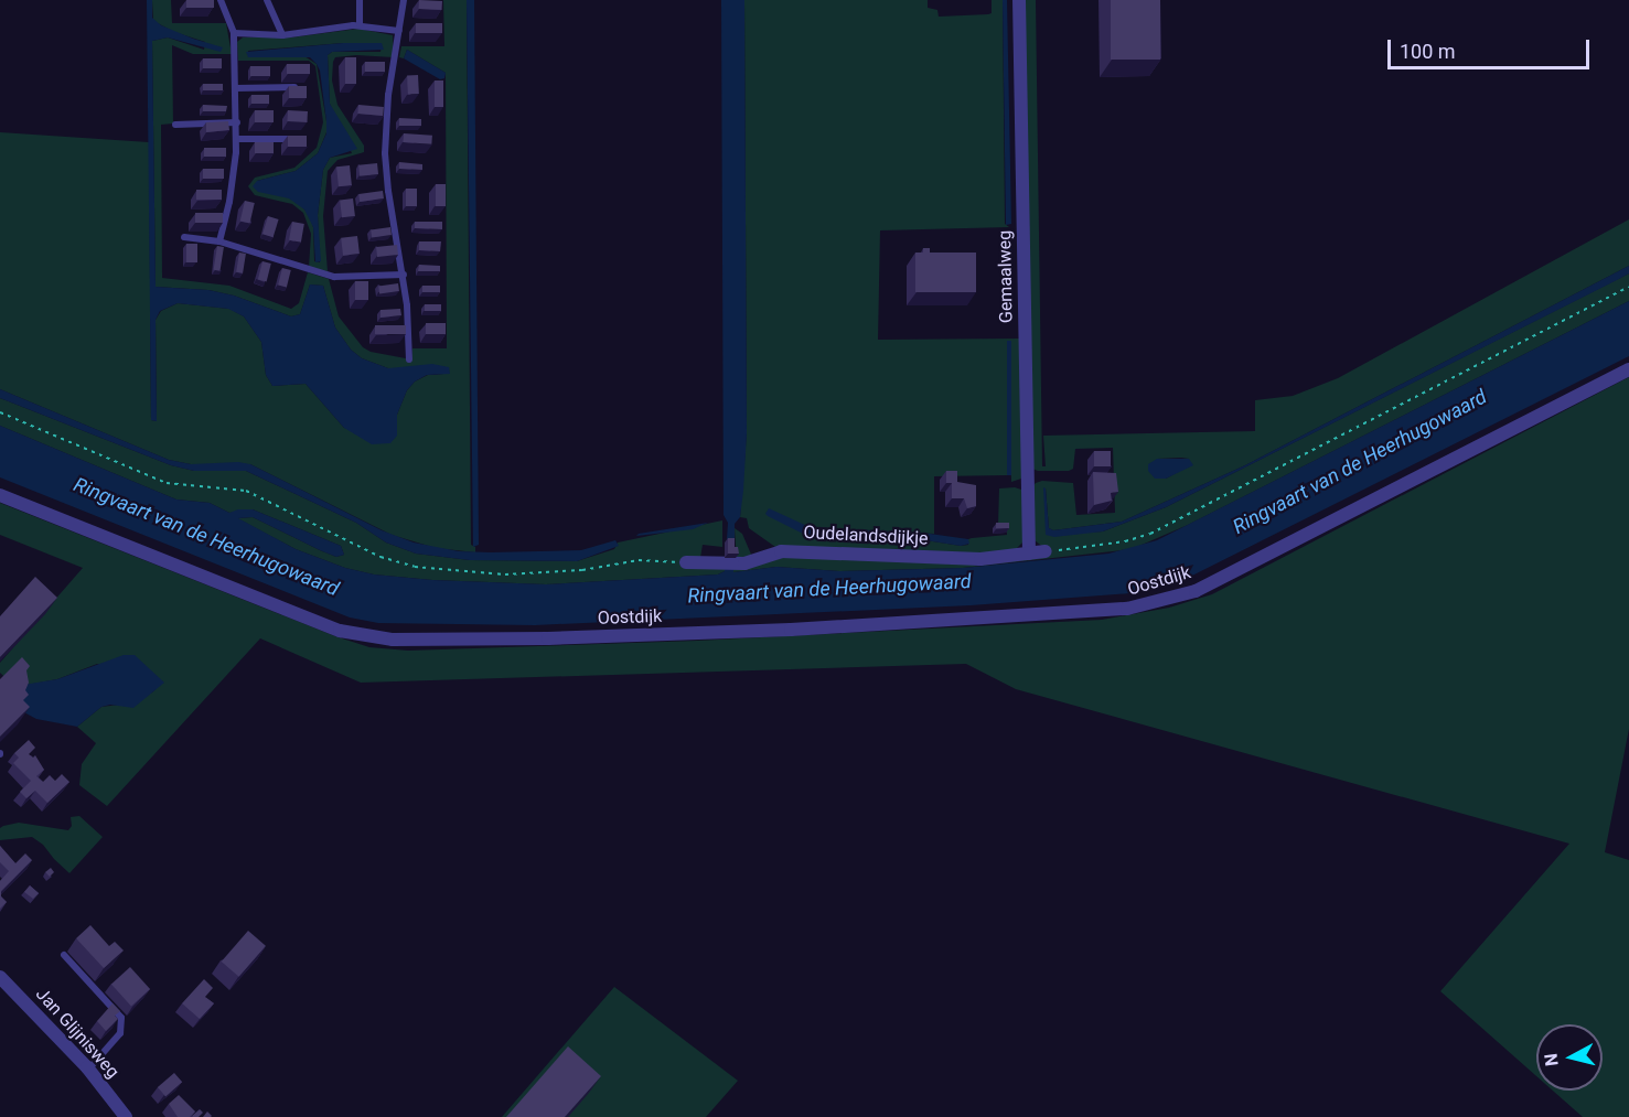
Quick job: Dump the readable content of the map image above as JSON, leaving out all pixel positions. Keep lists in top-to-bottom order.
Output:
{
  "streets": {
    "street": [
      "Gemaalweg",
      "Oudelandsdijkje",
      "Oostdijk",
      "Jan Glijnisweg"
    ]
  },
  "crossings": [
    ["Gemaalweg", "Oudelandsdijkje"]
  ],
  "water": ["Ringvaart van de Heerhugowaard"],
  "scale_bar": "100 m",
  "north": "left"
}
